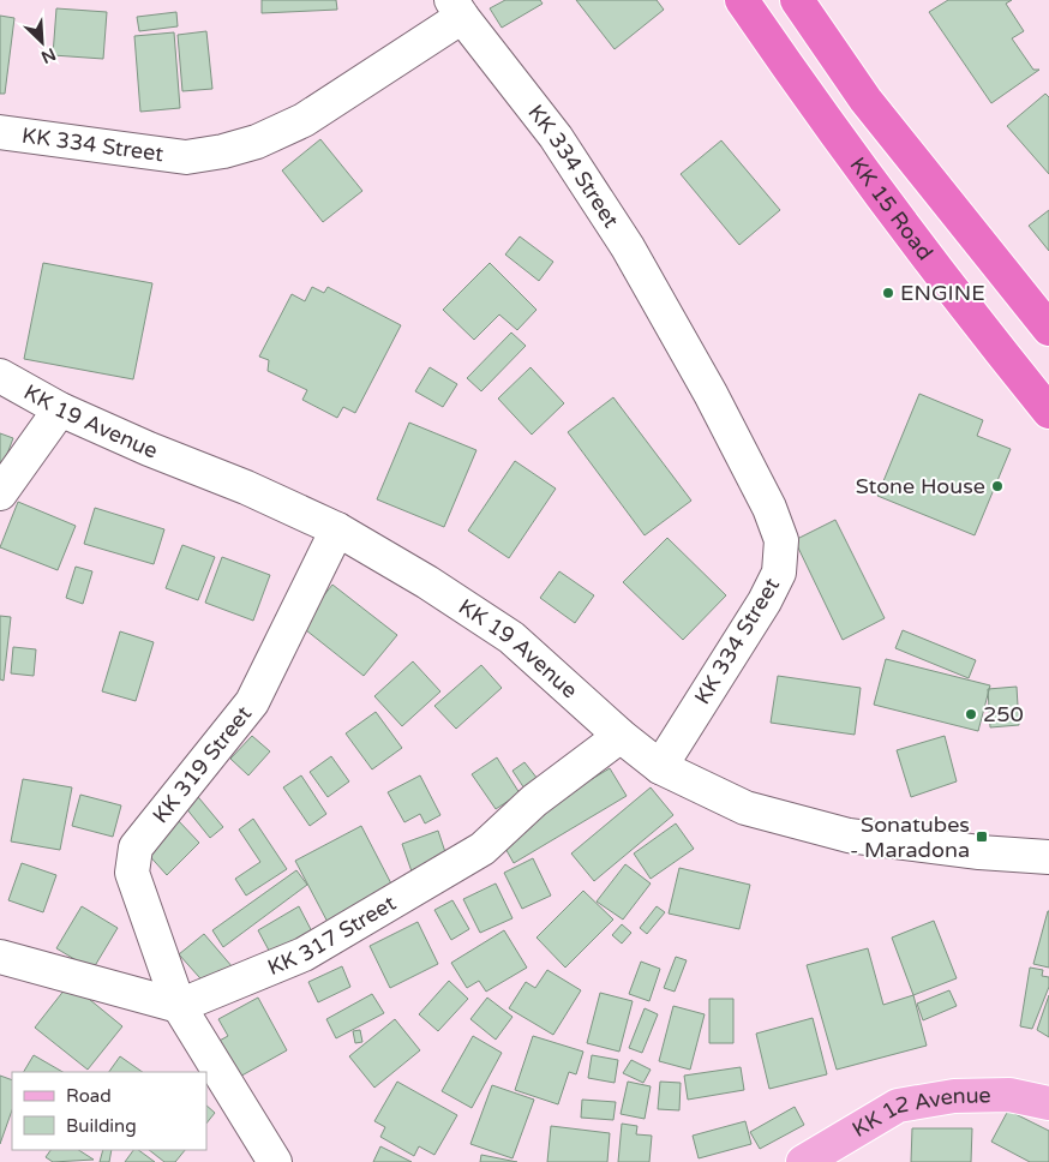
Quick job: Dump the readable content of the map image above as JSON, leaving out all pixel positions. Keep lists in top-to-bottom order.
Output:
{
  "streets": {
    "highway": ["KK 15 Road"],
    "main road": ["KK 12 Avenue"],
    "street": [
      "KK 334 Street",
      "KK 19 Avenue",
      "KK 319 Street",
      "KK 317 Street"
    ]
  },
  "crossings": [
    ["KK 334 Street", "KK 19 Avenue"],
    ["KK 19 Avenue", "KK 319 Street"],
    ["KK 19 Avenue", "KK 317 Street"],
    ["KK 319 Street", "KK 317 Street"]
  ],
  "places": {
    "other": ["ENGINE", "Stone House", "250"],
    "transit": ["Sonatubes - Maradona"]
  },
  "legend": ["Road", "Building"],
  "north": "bottom right"
}
